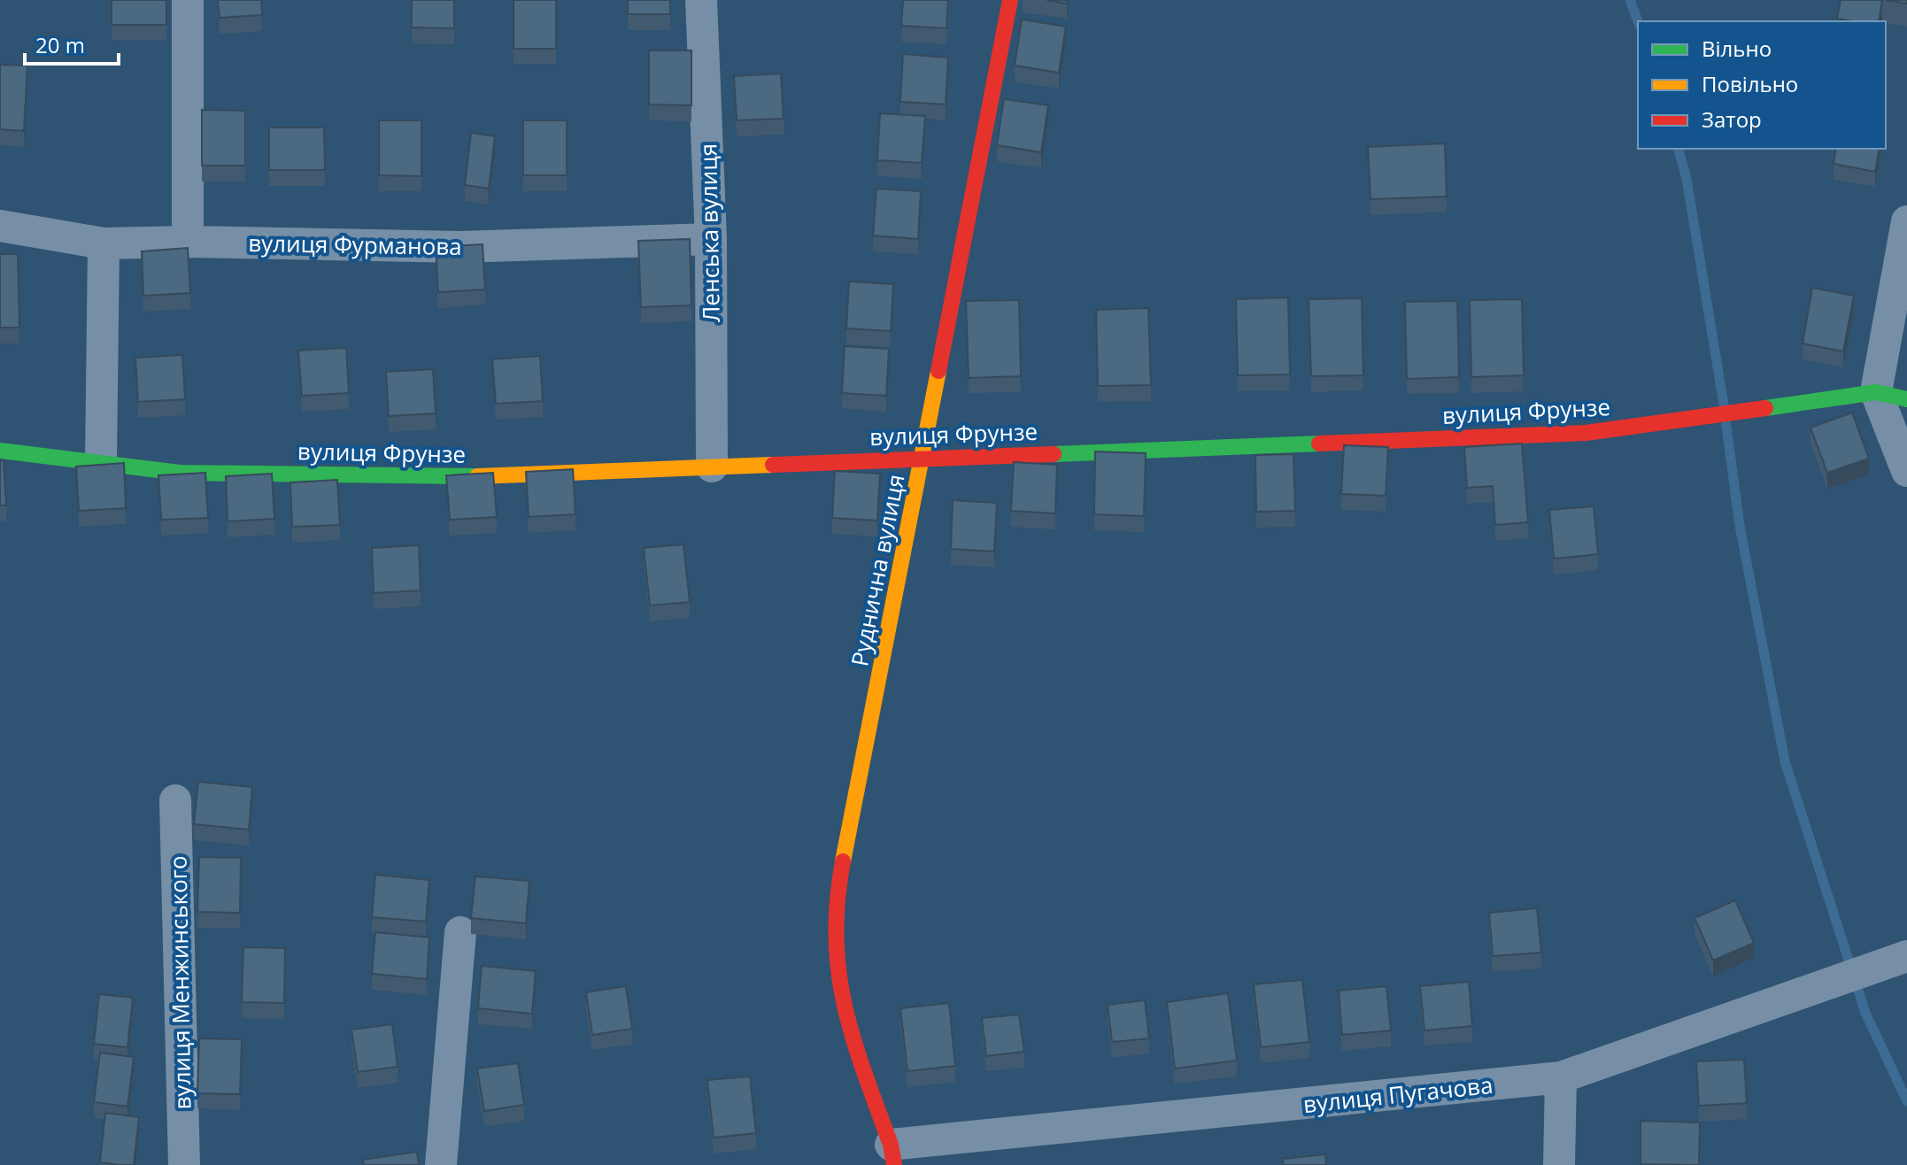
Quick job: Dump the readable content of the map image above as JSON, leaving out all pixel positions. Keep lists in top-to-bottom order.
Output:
{
  "streets": {
    "street": [
      "Ленська вулиця",
      "вулиця Фурманова",
      "вулиця Фрунзе",
      "Руднична вулиця",
      "вулиця Менжинського",
      "вулиця Пугачова"
    ]
  },
  "crossings": [
    ["Ленська вулиця", "вулиця Фурманова"],
    ["Ленська вулиця", "вулиця Фрунзе"],
    ["вулиця Фрунзе", "Руднична вулиця"],
    ["Руднична вулиця", "вулиця Пугачова"]
  ],
  "legend": ["Вільно", "Повільно", "Затор"],
  "scale_bar": "20 m"
}
